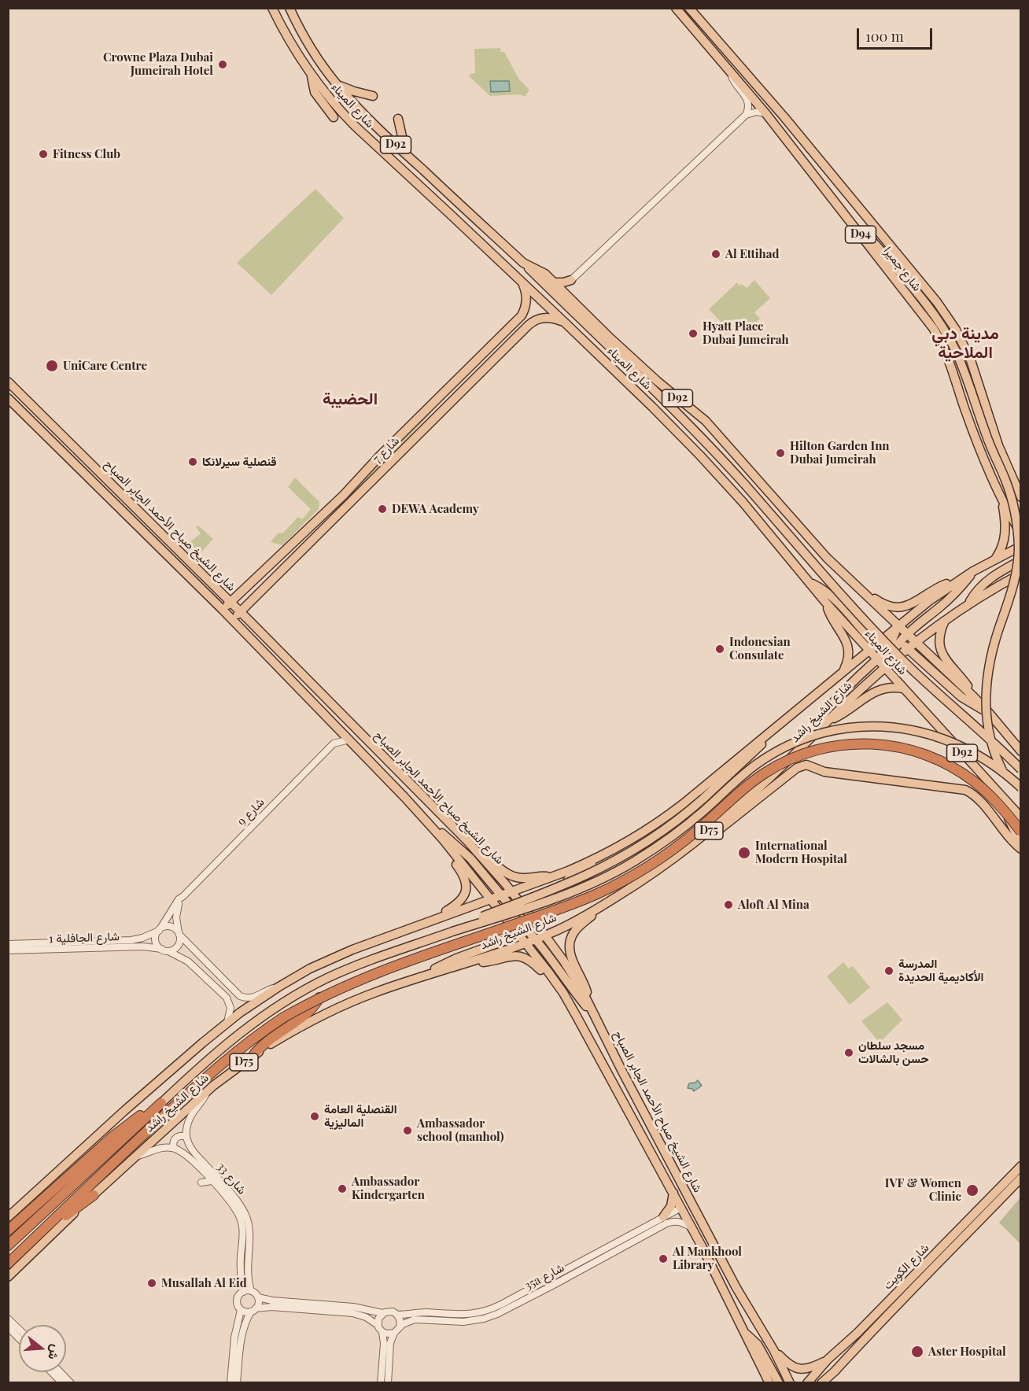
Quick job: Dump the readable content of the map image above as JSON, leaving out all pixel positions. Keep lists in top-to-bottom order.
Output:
{
  "streets": {
    "highway": ["شارع الشيخ راشد"],
    "main road": [
      "شارع الميناء",
      "D92",
      "D94",
      "شارع جميرا",
      "شارع 7",
      "شارع الشيخ صباح الأحمد الجابر الصباح",
      "D75",
      "شارع الكويت"
    ],
    "street": [
      "شارع 9",
      "شارع الجافلية 1",
      "شارع 33",
      "35a شارع"
    ]
  },
  "crossings": [
    ["شارع الميناء", "شارع 7"],
    ["شارع الميناء", "شارع الشيخ راشد"],
    ["شارع 7", "شارع الشيخ صباح الأحمد الجابر الصباح"],
    ["شارع الشيخ صباح الأحمد الجابر الصباح", "شارع الشيخ راشد"],
    ["شارع الشيخ صباح الأحمد الجابر الصباح", "35a شارع"],
    ["شارع 9", "شارع الجافلية 1"]
  ],
  "districts": ["مدينة دبي الملاحية", "الحضيبة"],
  "places": [
    "Crowne Plaza Dubai Jumeirah Hotel",
    "Fitness Club",
    "Al Ettihad",
    "Hyatt Place Dubai Jumeirah",
    "UniCare Centre",
    "Hilton Garden Inn Dubai Jumeirah",
    "قنصلية سيرلانكا",
    "DEWA Academy",
    "Indonesian Consulate",
    "International Modern Hospital",
    "Aloft Al Mina",
    "المدرسة الأكاديمية الحديدة",
    "مسجد سلطان حسن بالشالات",
    "القنصلية العامة الماليزية",
    "Ambassador school (manhol)",
    "Ambassador Kindergarten",
    "IVF & Women Clinic",
    "Al Mankhool Library",
    "Musallah Al Eid",
    "Aster Hospital"
  ],
  "scale_bar": "100 m",
  "north": "right"
}
